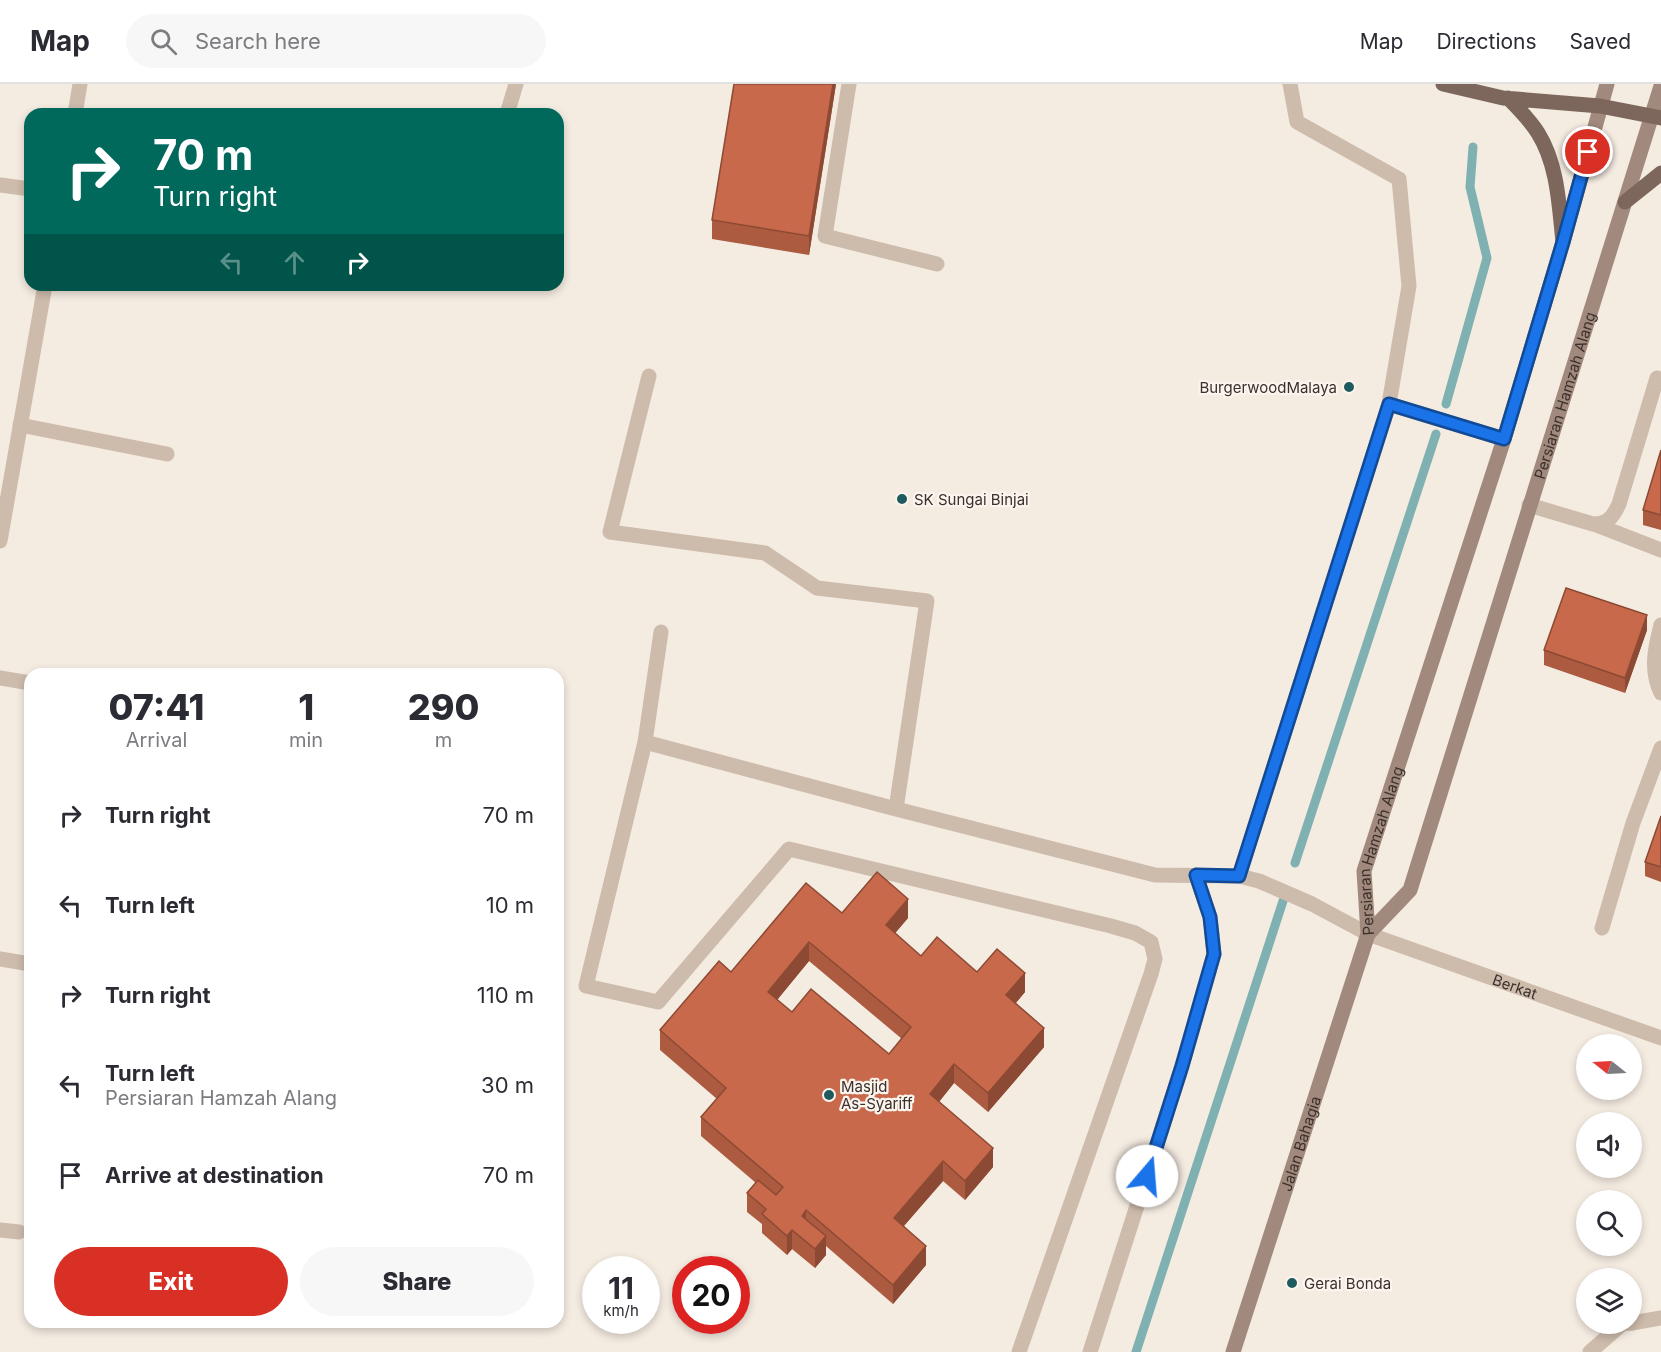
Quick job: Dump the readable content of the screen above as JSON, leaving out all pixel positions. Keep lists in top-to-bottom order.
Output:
{
  "streets": {
    "main road": ["Persiaran Hamzah Alang", "Jalan Bahagia"],
    "street": ["Berkat"]
  },
  "crossings": [
    ["Persiaran Hamzah Alang", "Berkat"],
    ["Persiaran Hamzah Alang", "Jalan Bahagia"],
    ["Berkat", "Jalan Bahagia"]
  ],
  "places": [
    "BurgerwoodMalaya",
    "SK Sungai Binjai",
    "Masjid As-Syariff",
    "Gerai Bonda"
  ],
  "north": "left",
  "page": {
    "header": "Map",
    "search": "Search here",
    "nav": ["Map", "Directions", "Saved"],
    "turn": ["70 m", "Turn right"],
    "eta": [
      "07:41",
      "Arrival",
      "1",
      "min",
      "290",
      "m"
    ],
    "list": [
      {
        "name": "Turn right",
        "value": "70 m"
      },
      {
        "name": "Turn left",
        "value": "10 m"
      },
      {
        "name": "Turn right",
        "value": "110 m"
      },
      {
        "name": "Turn left",
        "note": "Persiaran Hamzah Alang",
        "value": "30 m"
      },
      {
        "name": "Arrive at destination",
        "value": "70 m"
      }
    ],
    "buttons": ["Exit", "Share"],
    "speed": "11 km/h",
    "limit": "20"
  }
}
